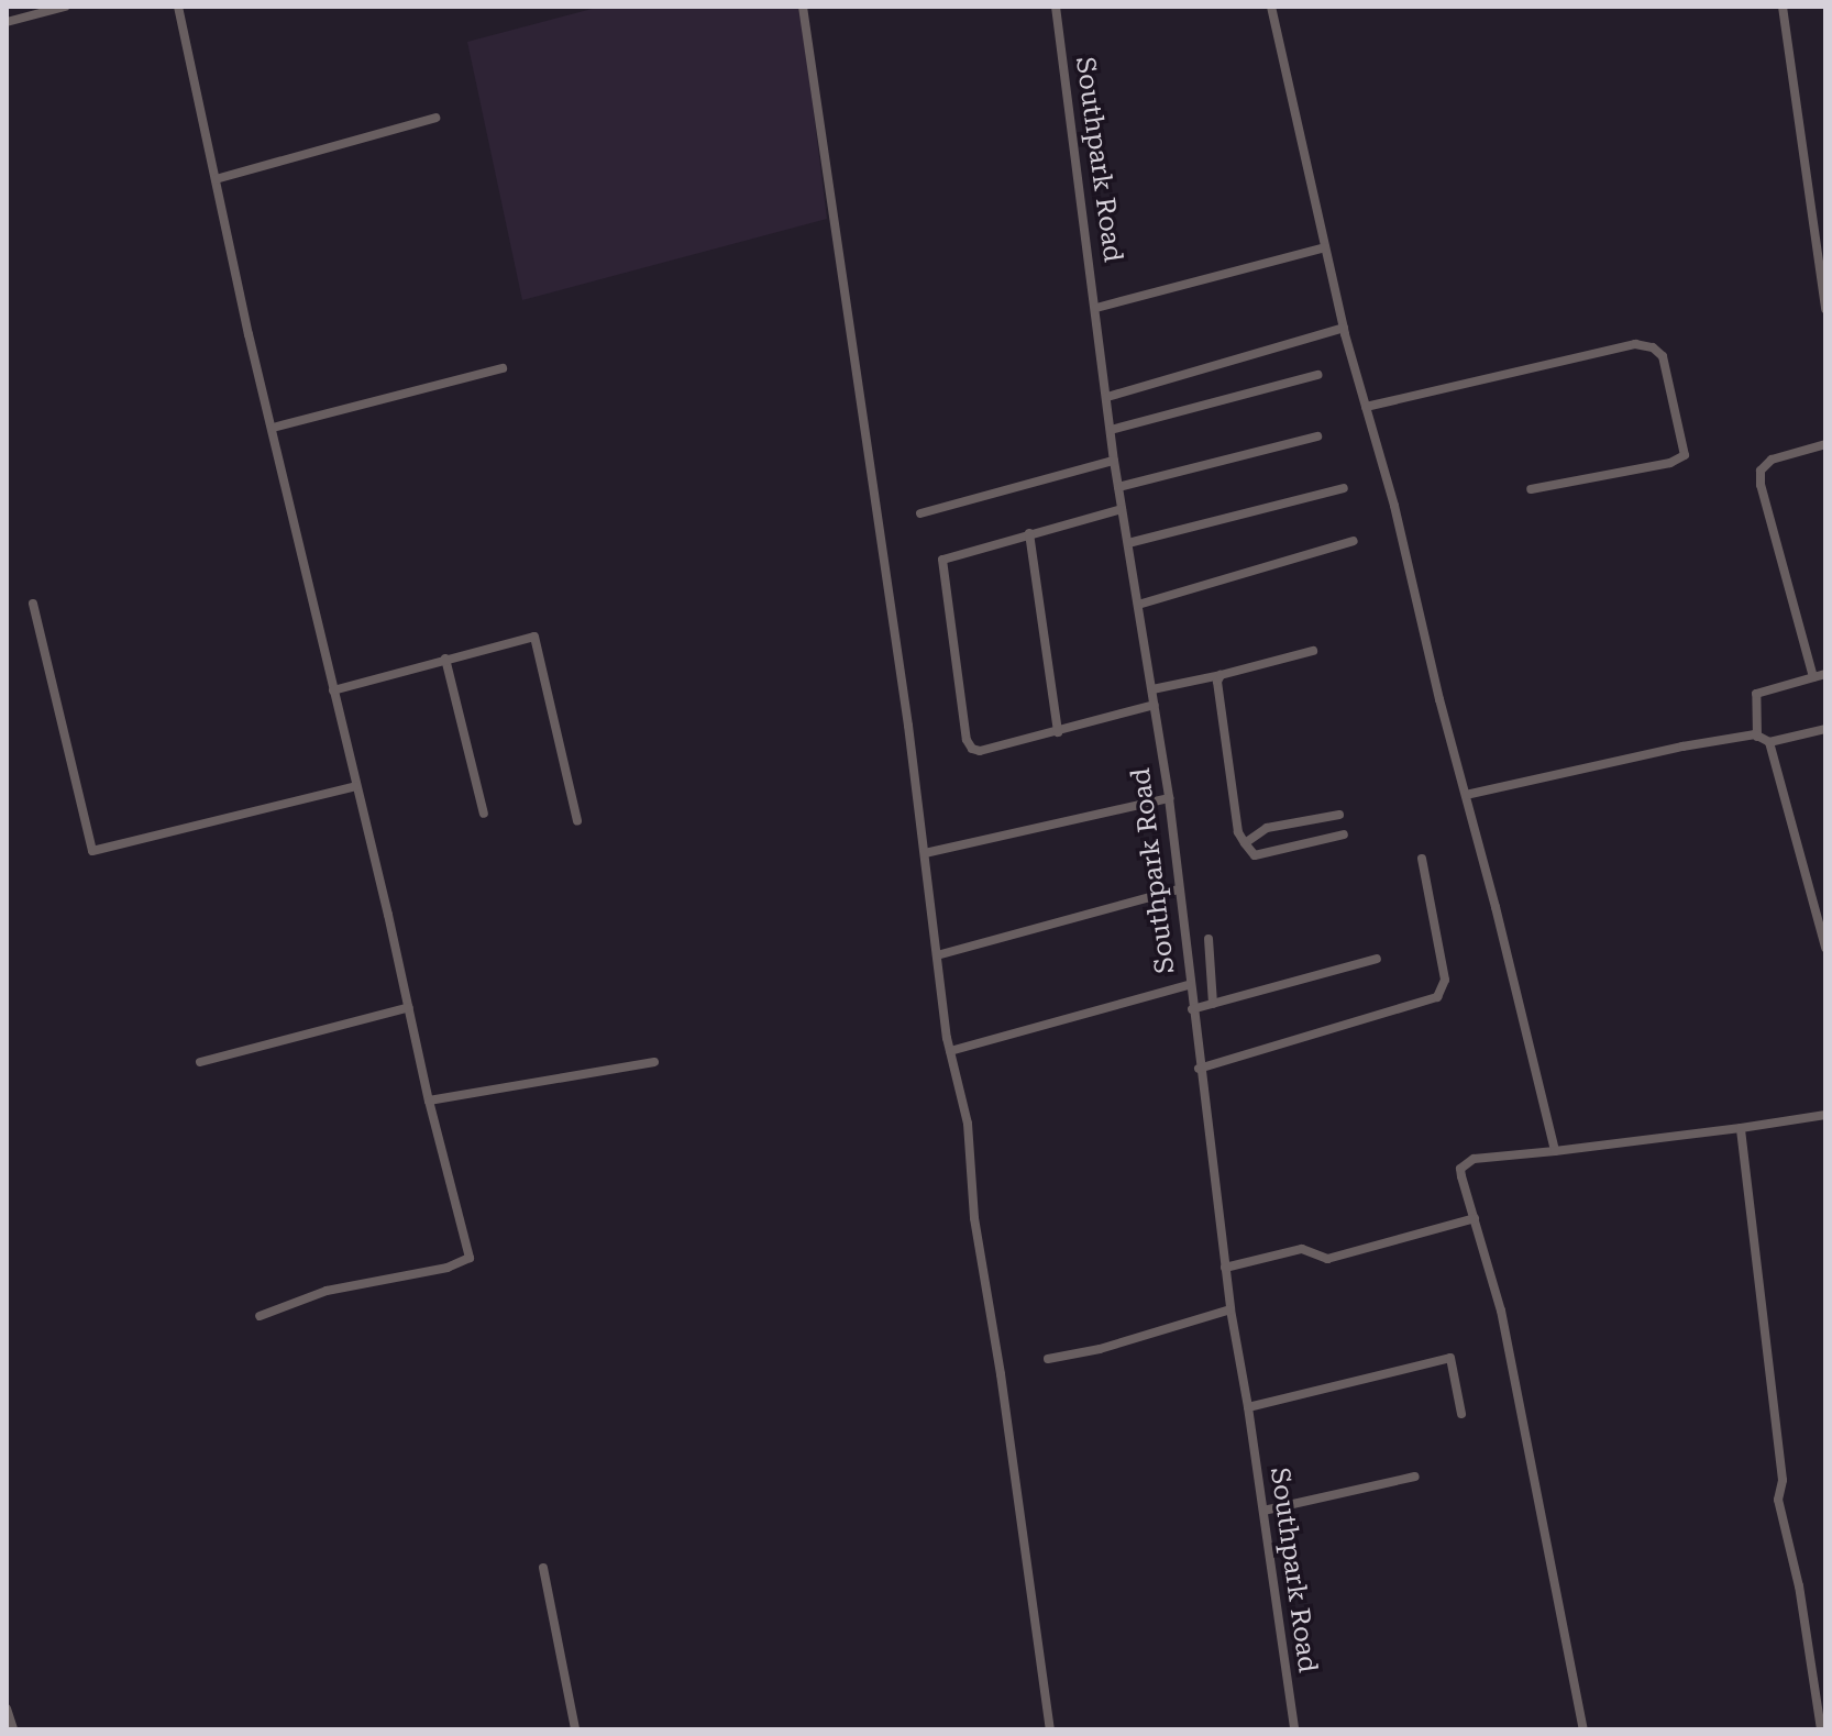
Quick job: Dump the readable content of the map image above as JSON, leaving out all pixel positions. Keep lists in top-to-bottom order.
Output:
{
  "streets": {
    "street": ["Southpark Road"]
  }
}
